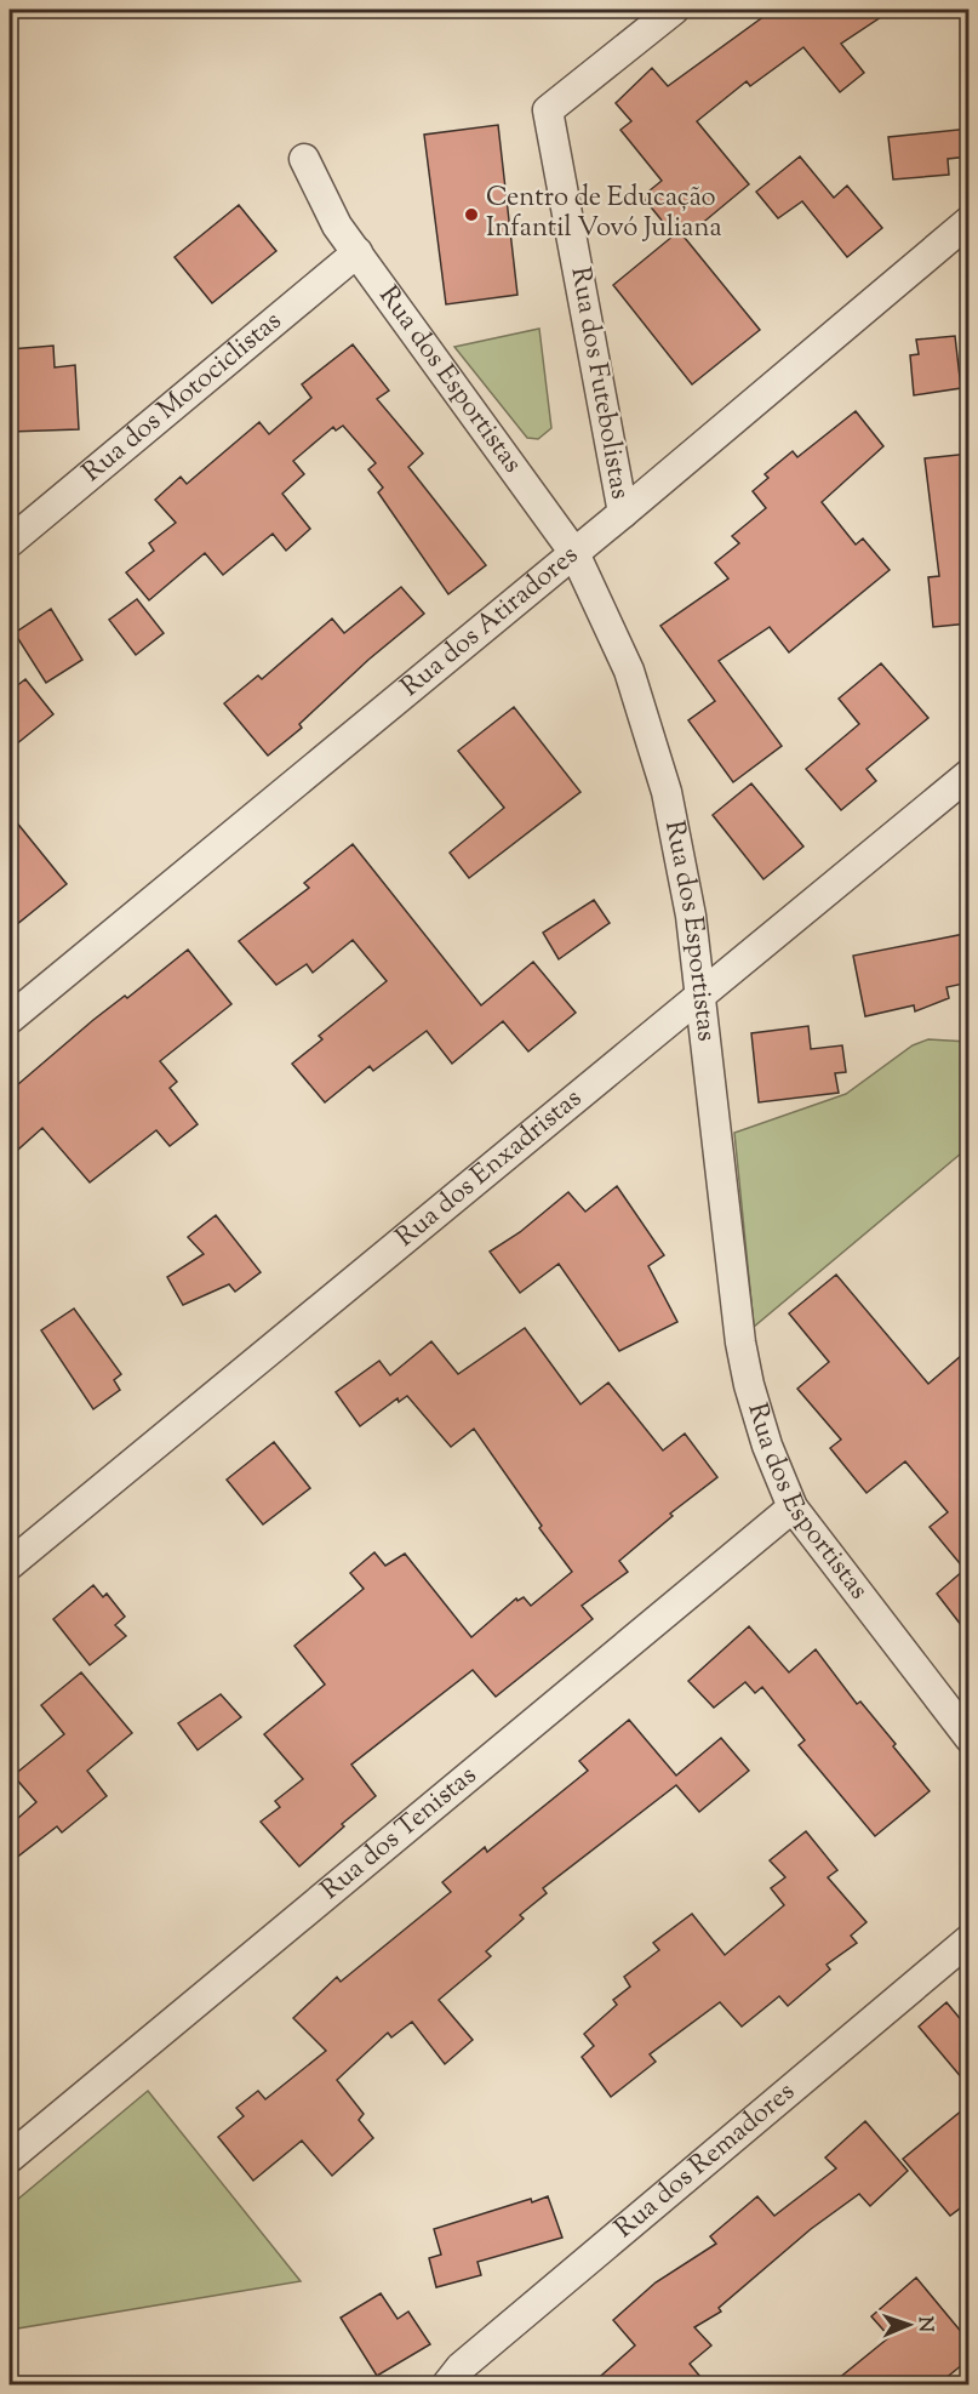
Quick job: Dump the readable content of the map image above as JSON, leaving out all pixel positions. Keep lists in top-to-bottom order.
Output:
{
  "streets": {
    "street": [
      "Rua dos Esportistas",
      "Rua dos Futebolistas",
      "Rua dos Motociclistas",
      "Rua dos Atiradores",
      "Rua dos Enxadristas",
      "Rua dos Tenistas",
      "Rua dos Remadores"
    ]
  },
  "crossings": [
    ["Rua dos Esportistas", "Rua dos Motociclistas"],
    ["Rua dos Esportistas", "Rua dos Atiradores"],
    ["Rua dos Esportistas", "Rua dos Enxadristas"],
    ["Rua dos Esportistas", "Rua dos Tenistas"],
    ["Rua dos Futebolistas", "Rua dos Atiradores"]
  ],
  "places": ["Centro de Educação Infantil Vovó Juliana"],
  "north": "right"
}
